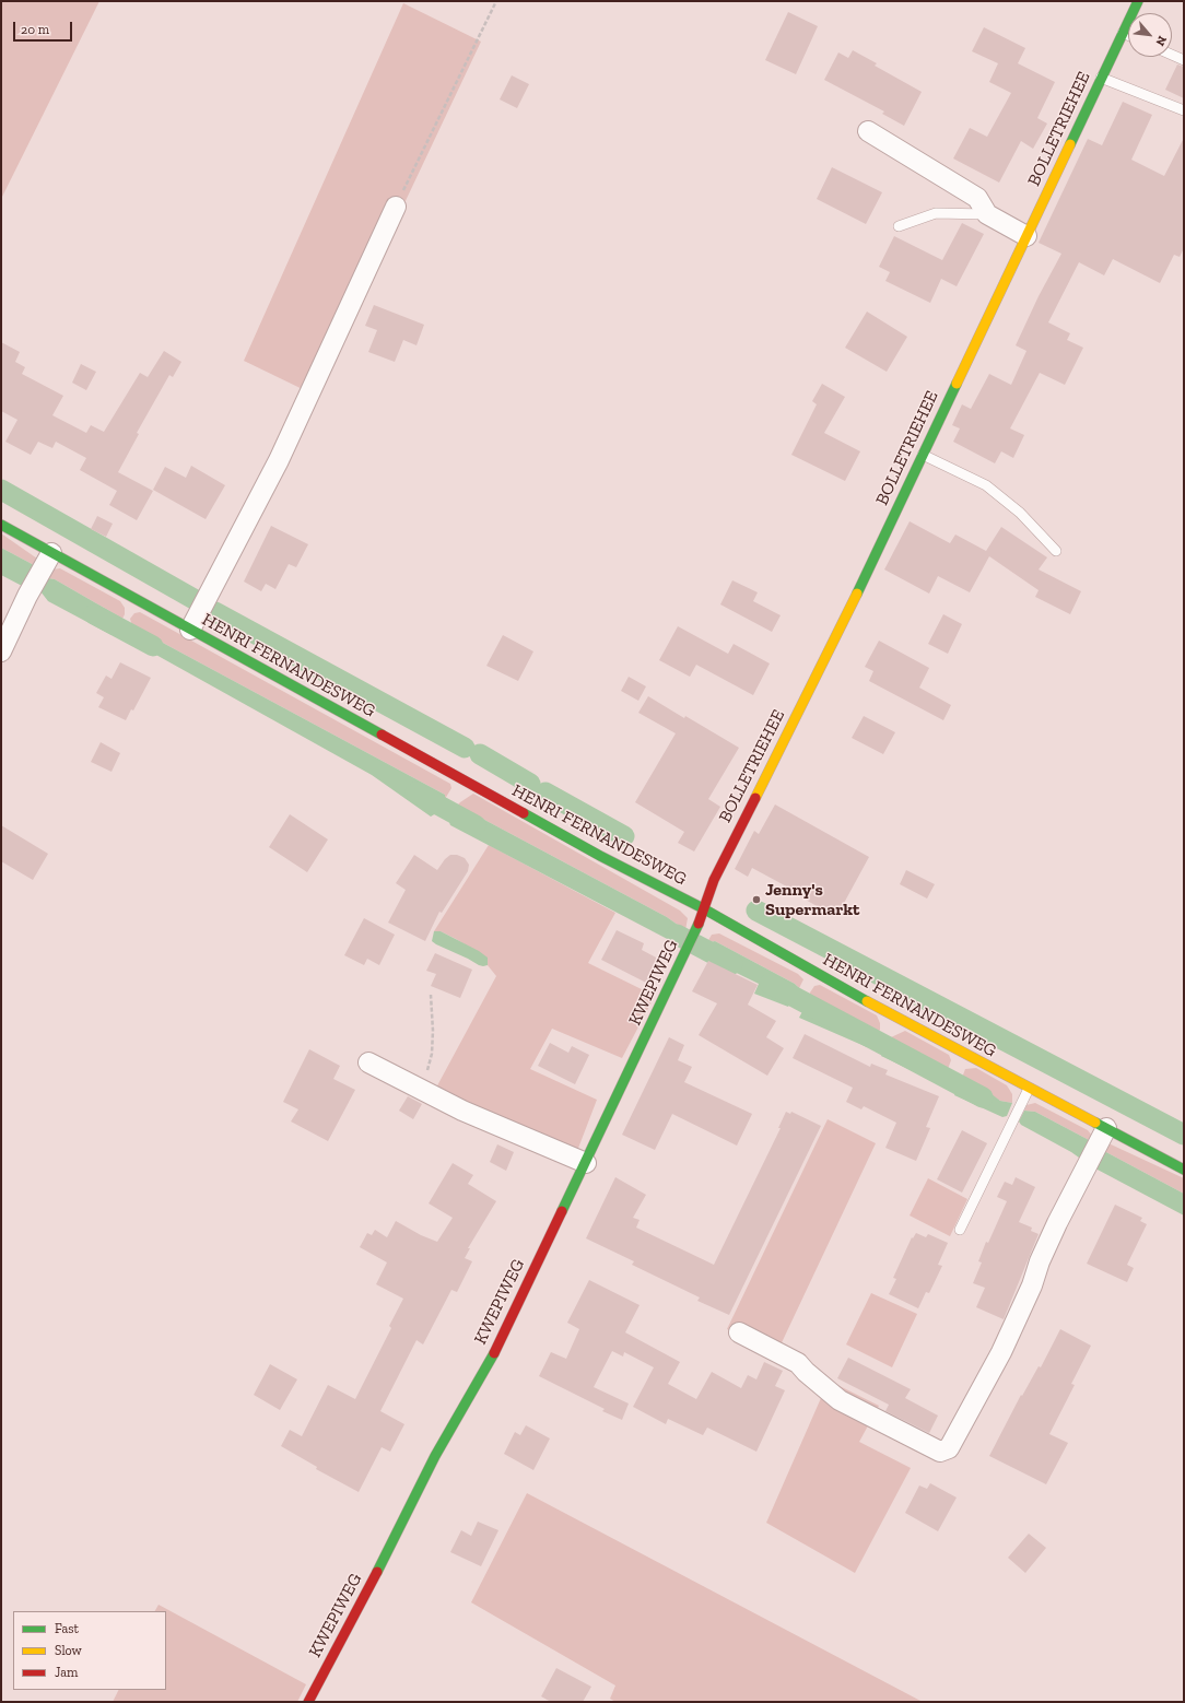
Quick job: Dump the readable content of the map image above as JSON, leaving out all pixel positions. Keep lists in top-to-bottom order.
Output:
{
  "streets": {
    "street": ["BOLLETRIEHEE", "HENRI FERNANDESWEG", "KWEPIWEG"]
  },
  "crossings": [
    ["BOLLETRIEHEE", "HENRI FERNANDESWEG"],
    ["BOLLETRIEHEE", "KWEPIWEG"],
    ["HENRI FERNANDESWEG", "KWEPIWEG"]
  ],
  "places": ["Jenny's Supermarkt"],
  "legend": ["Fast", "Slow", "Jam"],
  "scale_bar": "20 m",
  "north": "bottom right"
}
